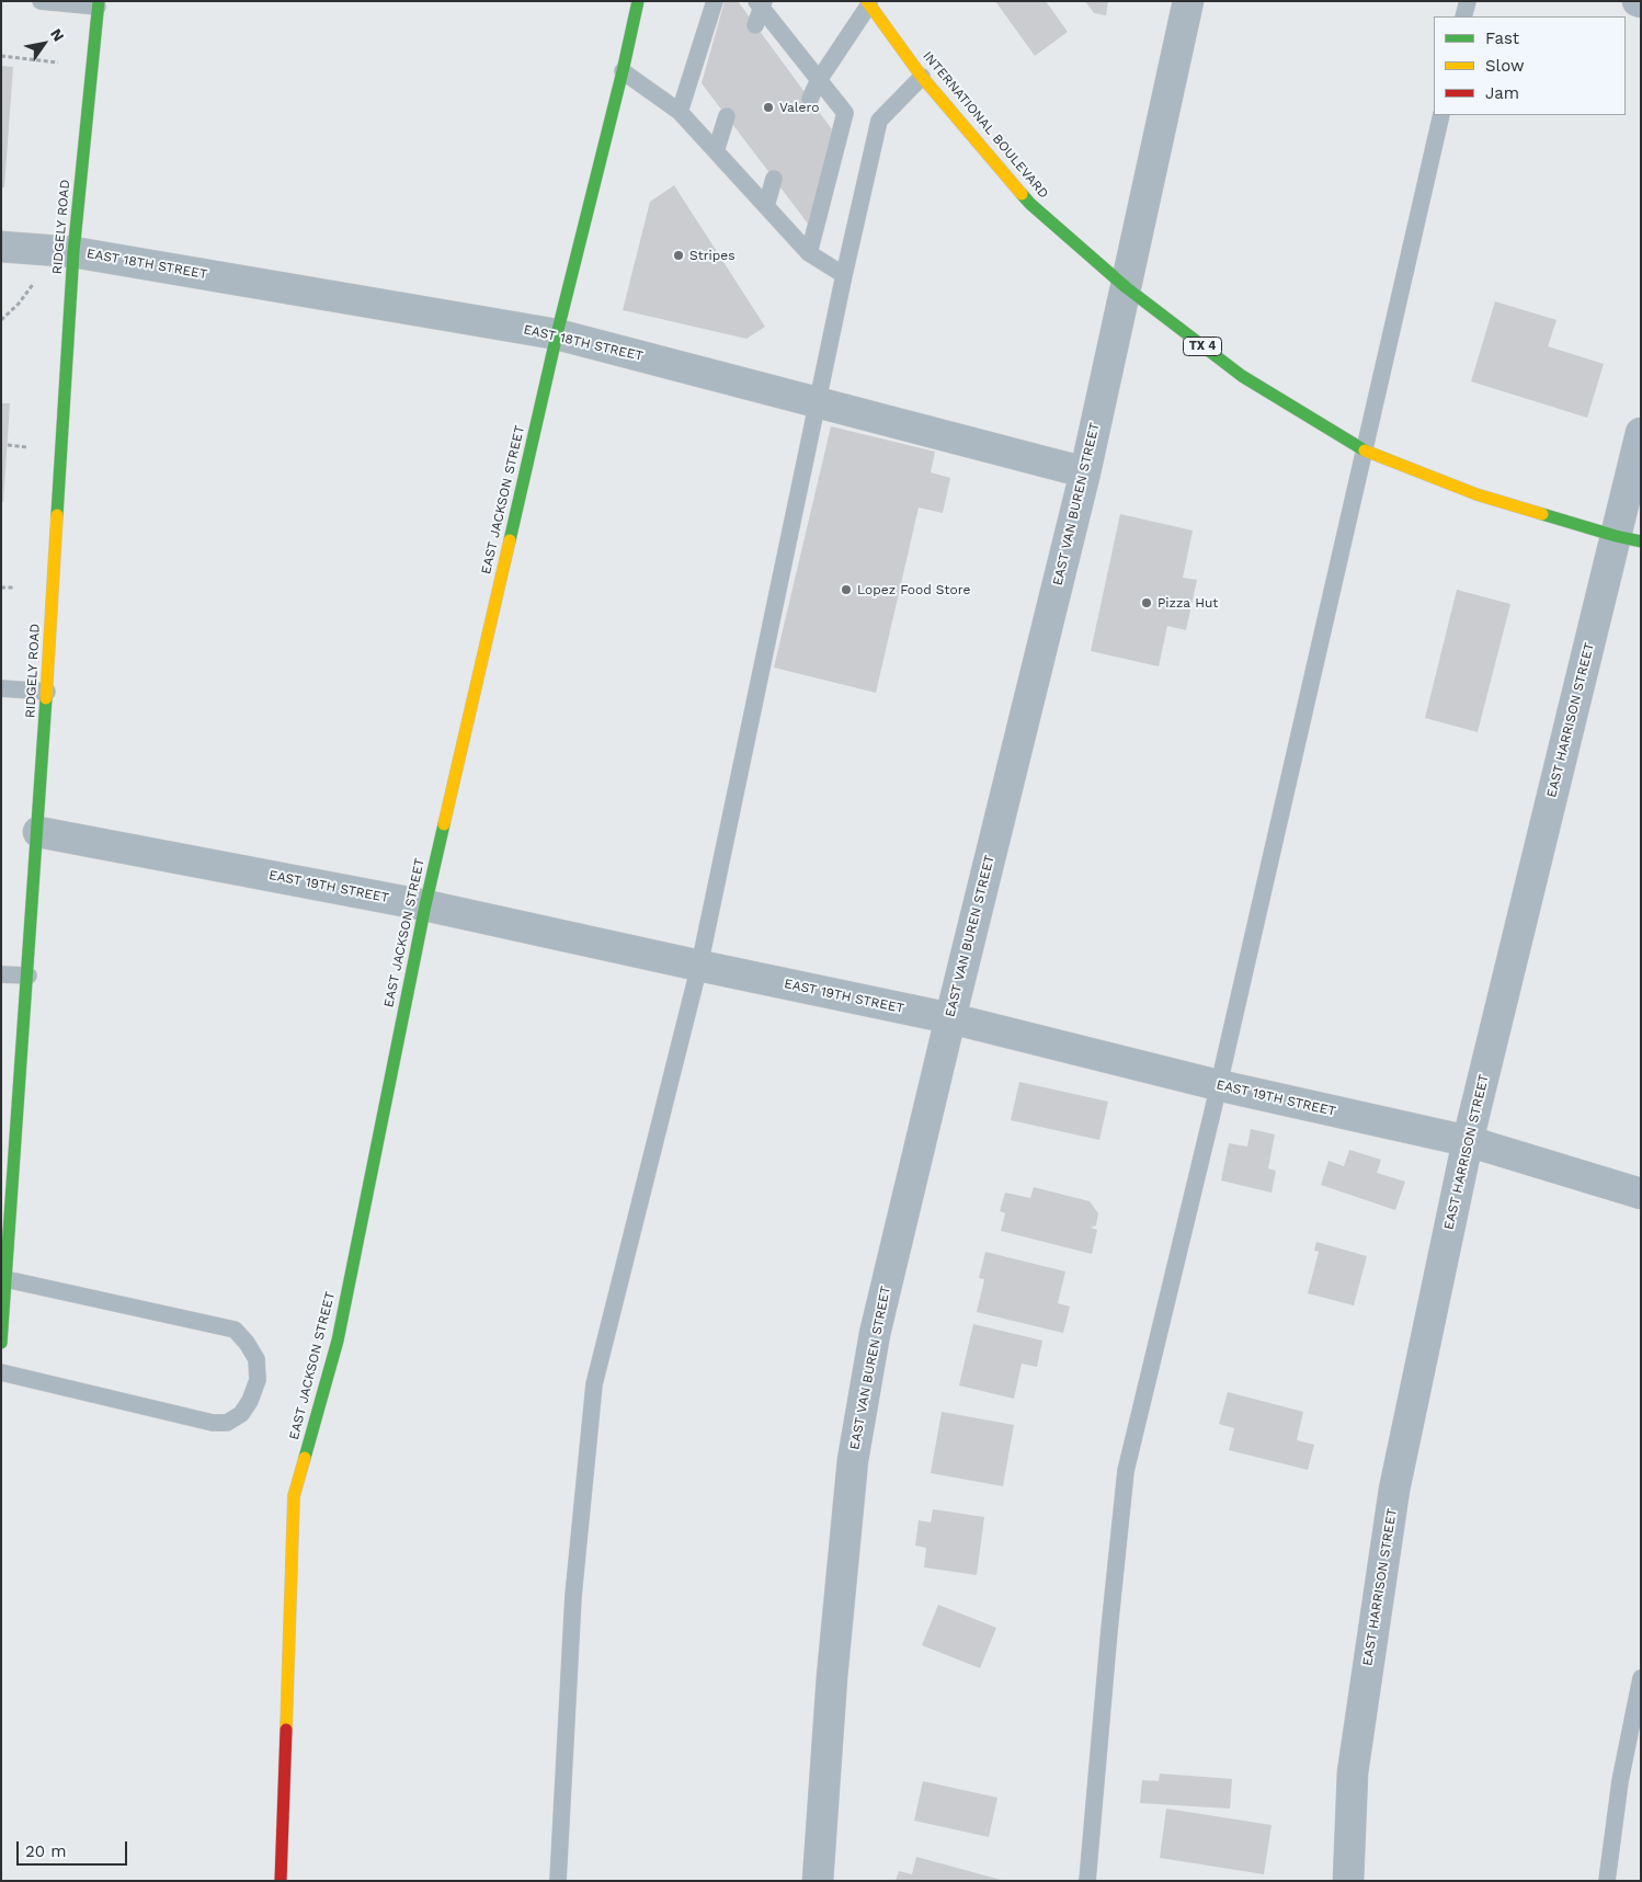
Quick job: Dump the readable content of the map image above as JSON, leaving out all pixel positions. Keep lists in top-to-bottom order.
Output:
{
  "streets": {
    "main road": [
      "INTERNATIONAL BOULEVARD",
      "RIDGELY ROAD",
      "TX 4",
      "EAST JACKSON STREET"
    ],
    "street": [
      "EAST 18TH STREET",
      "EAST VAN BUREN STREET",
      "EAST HARRISON STREET",
      "EAST 19TH STREET"
    ]
  },
  "crossings": [
    ["INTERNATIONAL BOULEVARD", "EAST VAN BUREN STREET"],
    ["INTERNATIONAL BOULEVARD", "EAST HARRISON STREET"],
    ["RIDGELY ROAD", "EAST 18TH STREET"],
    ["RIDGELY ROAD", "EAST 19TH STREET"],
    ["EAST 18TH STREET", "EAST JACKSON STREET"],
    ["EAST 18TH STREET", "EAST VAN BUREN STREET"],
    ["EAST JACKSON STREET", "EAST 19TH STREET"],
    ["EAST VAN BUREN STREET", "EAST 19TH STREET"],
    ["EAST HARRISON STREET", "EAST 19TH STREET"]
  ],
  "places": [
    "Valero",
    "Stripes",
    "Lopez Food Store",
    "Pizza Hut"
  ],
  "legend": ["Fast", "Slow", "Jam"],
  "scale_bar": "20 m",
  "north": "top right"
}
